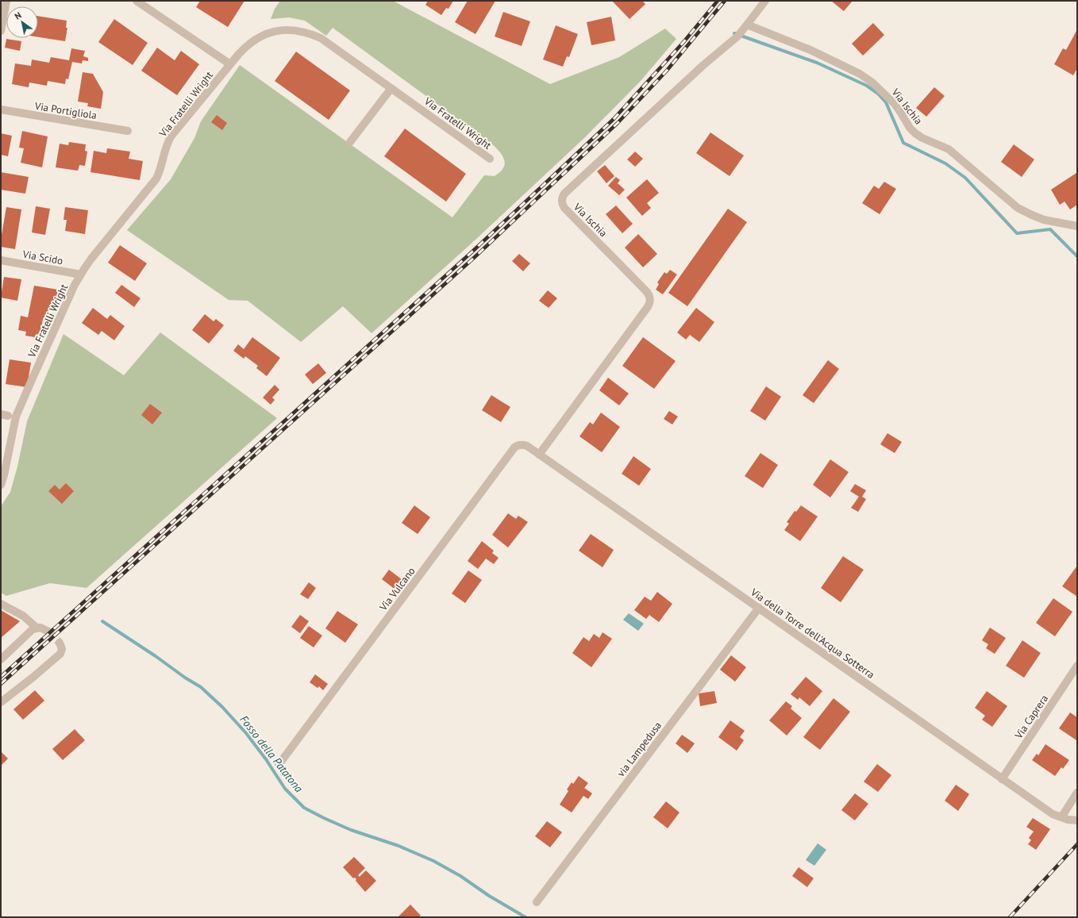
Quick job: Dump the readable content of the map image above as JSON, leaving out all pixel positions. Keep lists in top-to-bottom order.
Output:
{
  "streets": {
    "street": [
      "Via Fratelli Wright",
      "Via Ischia",
      "Via Portigliola",
      "Via Scido",
      "Via Vulcano",
      "Via della Torre dell'Acqua Sotterra",
      "Via Caprera",
      "via Lampedusa"
    ]
  },
  "crossings": [
    ["Via Fratelli Wright", "Via Scido"],
    ["Via Ischia", "Via Vulcano"],
    ["Via Ischia", "Via della Torre dell'Acqua Sotterra"],
    ["Via Vulcano", "Via della Torre dell'Acqua Sotterra"],
    ["Via della Torre dell'Acqua Sotterra", "Via Caprera"],
    ["Via della Torre dell'Acqua Sotterra", "via Lampedusa"]
  ],
  "water": ["Fosso della Patatona"],
  "north": "top left"
}
